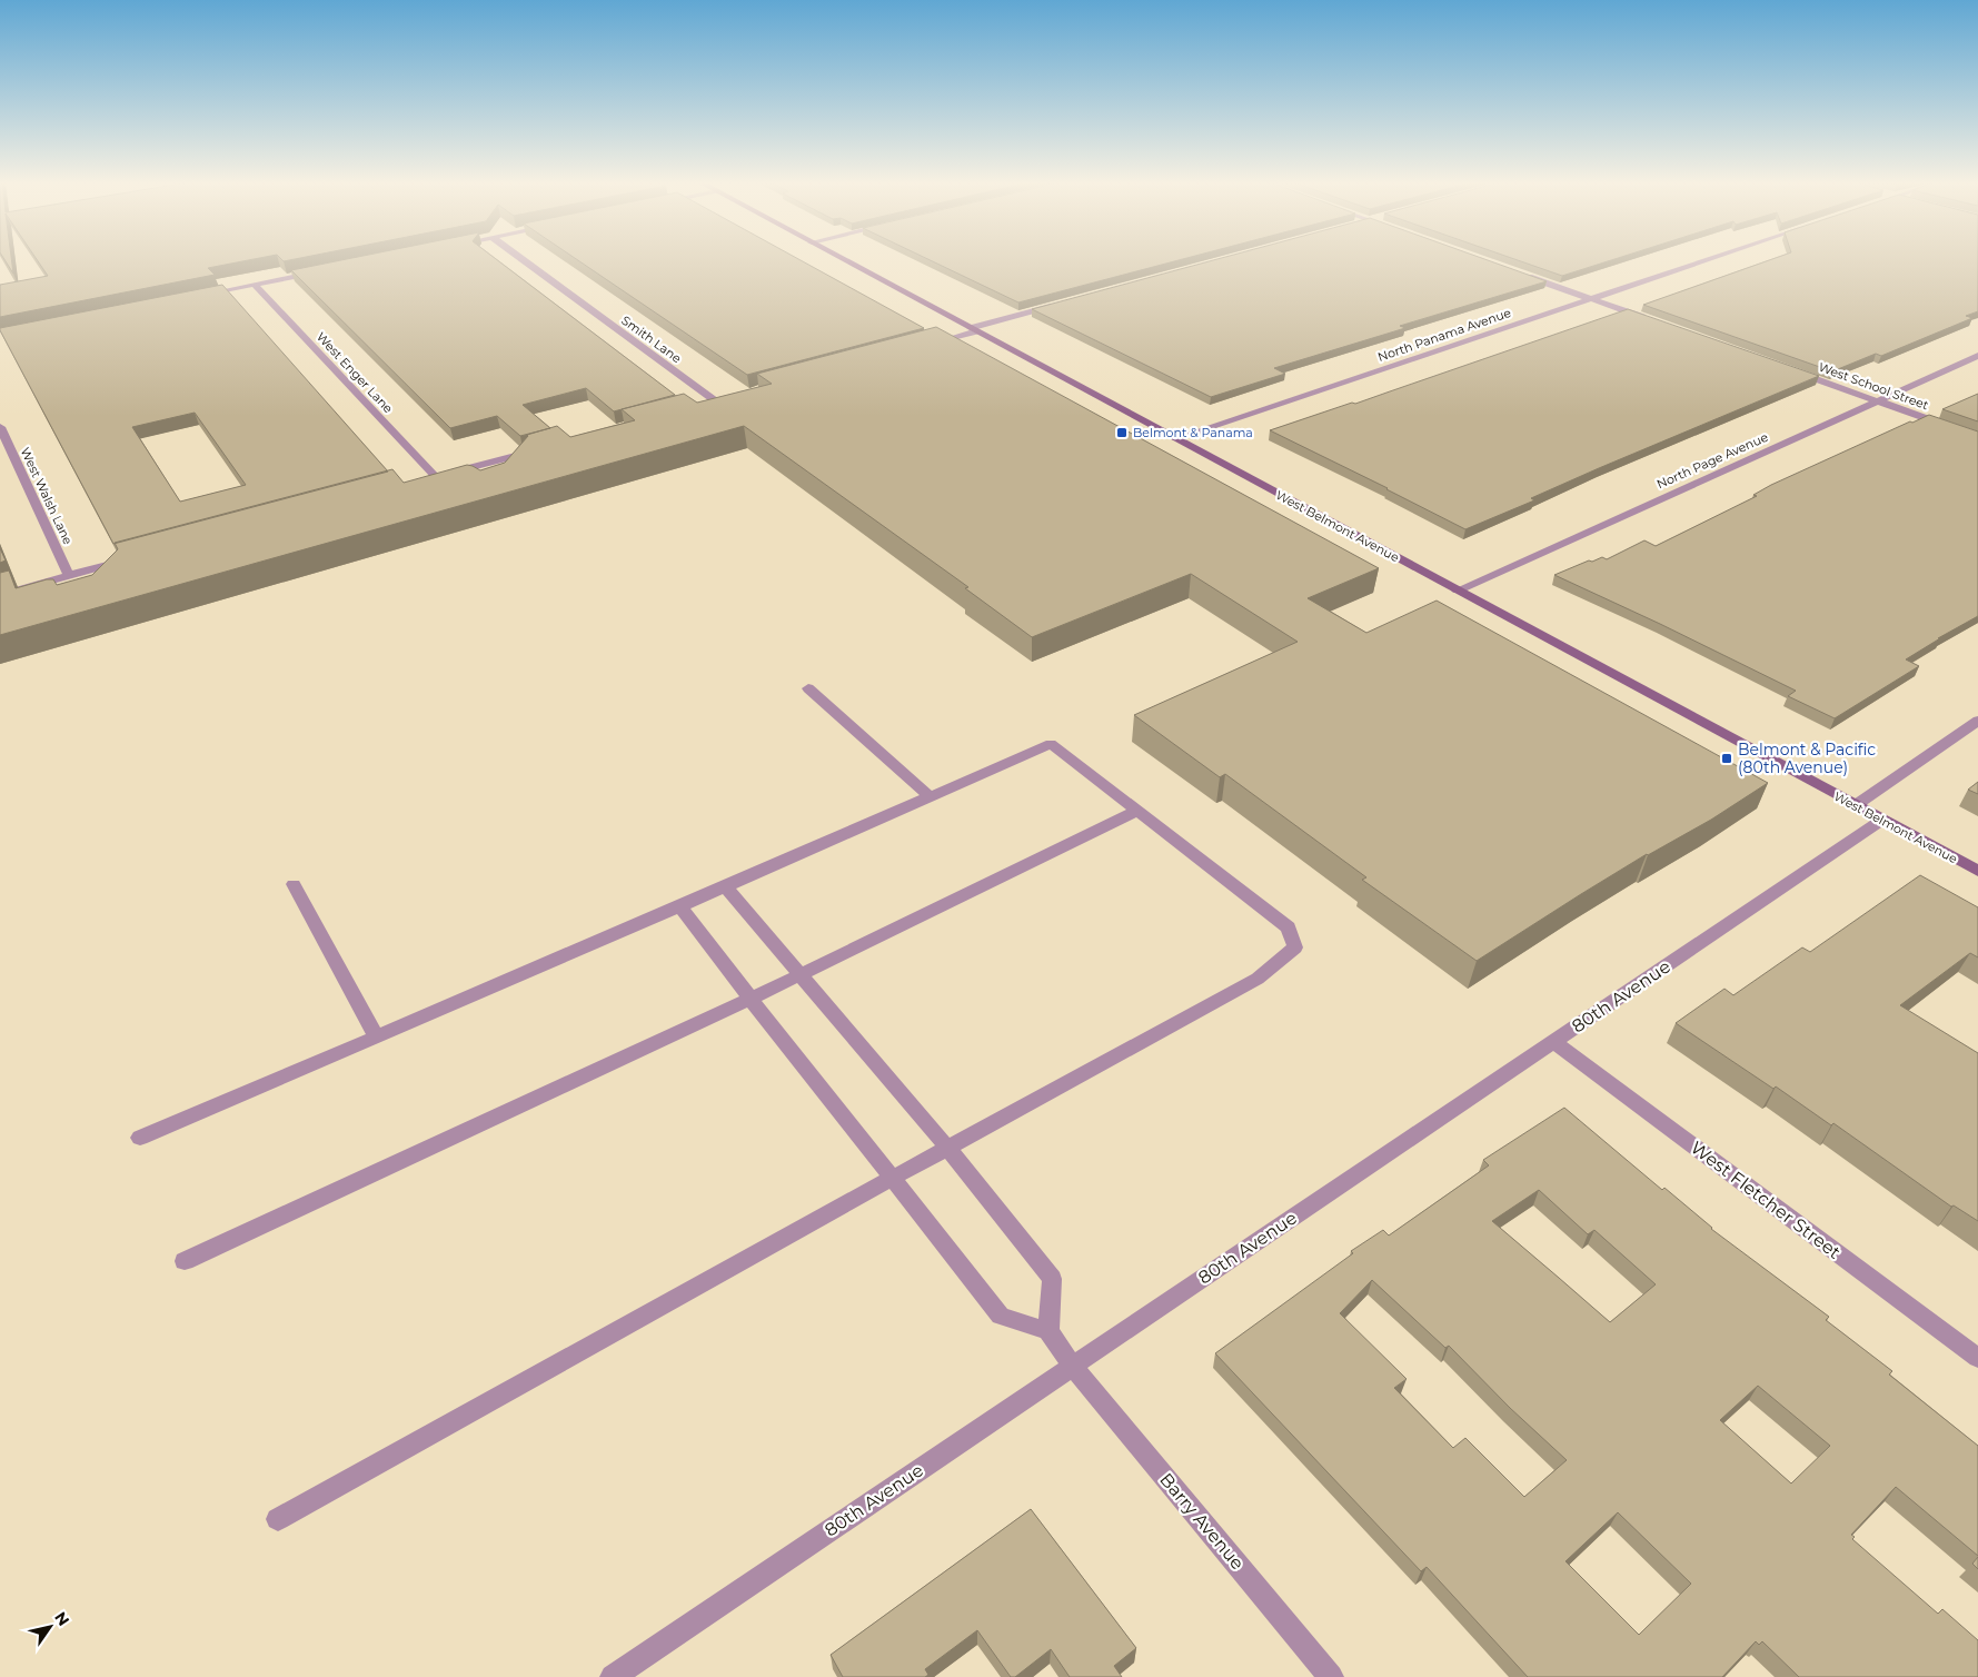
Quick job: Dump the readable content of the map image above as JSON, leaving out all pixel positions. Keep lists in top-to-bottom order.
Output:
{
  "streets": {
    "main road": ["West Belmont Avenue"],
    "street": [
      "North Panama Avenue",
      "Smith Lane",
      "West Enger Lane",
      "West School Street",
      "North Page Avenue",
      "West Walsh Lane",
      "80th Avenue",
      "West Fletcher Street",
      "Barry Avenue"
    ]
  },
  "crossings": [
    ["North Panama Avenue", "West Belmont Avenue"],
    ["West School Street", "North Page Avenue"],
    ["North Page Avenue", "West Belmont Avenue"],
    ["West Belmont Avenue", "80th Avenue"],
    ["80th Avenue", "West Fletcher Street"],
    ["80th Avenue", "Barry Avenue"]
  ],
  "places": {
    "transit": ["Belmont & Panama", "Belmont & Pacific (80th Avenue)"]
  },
  "north": "top right"
}
